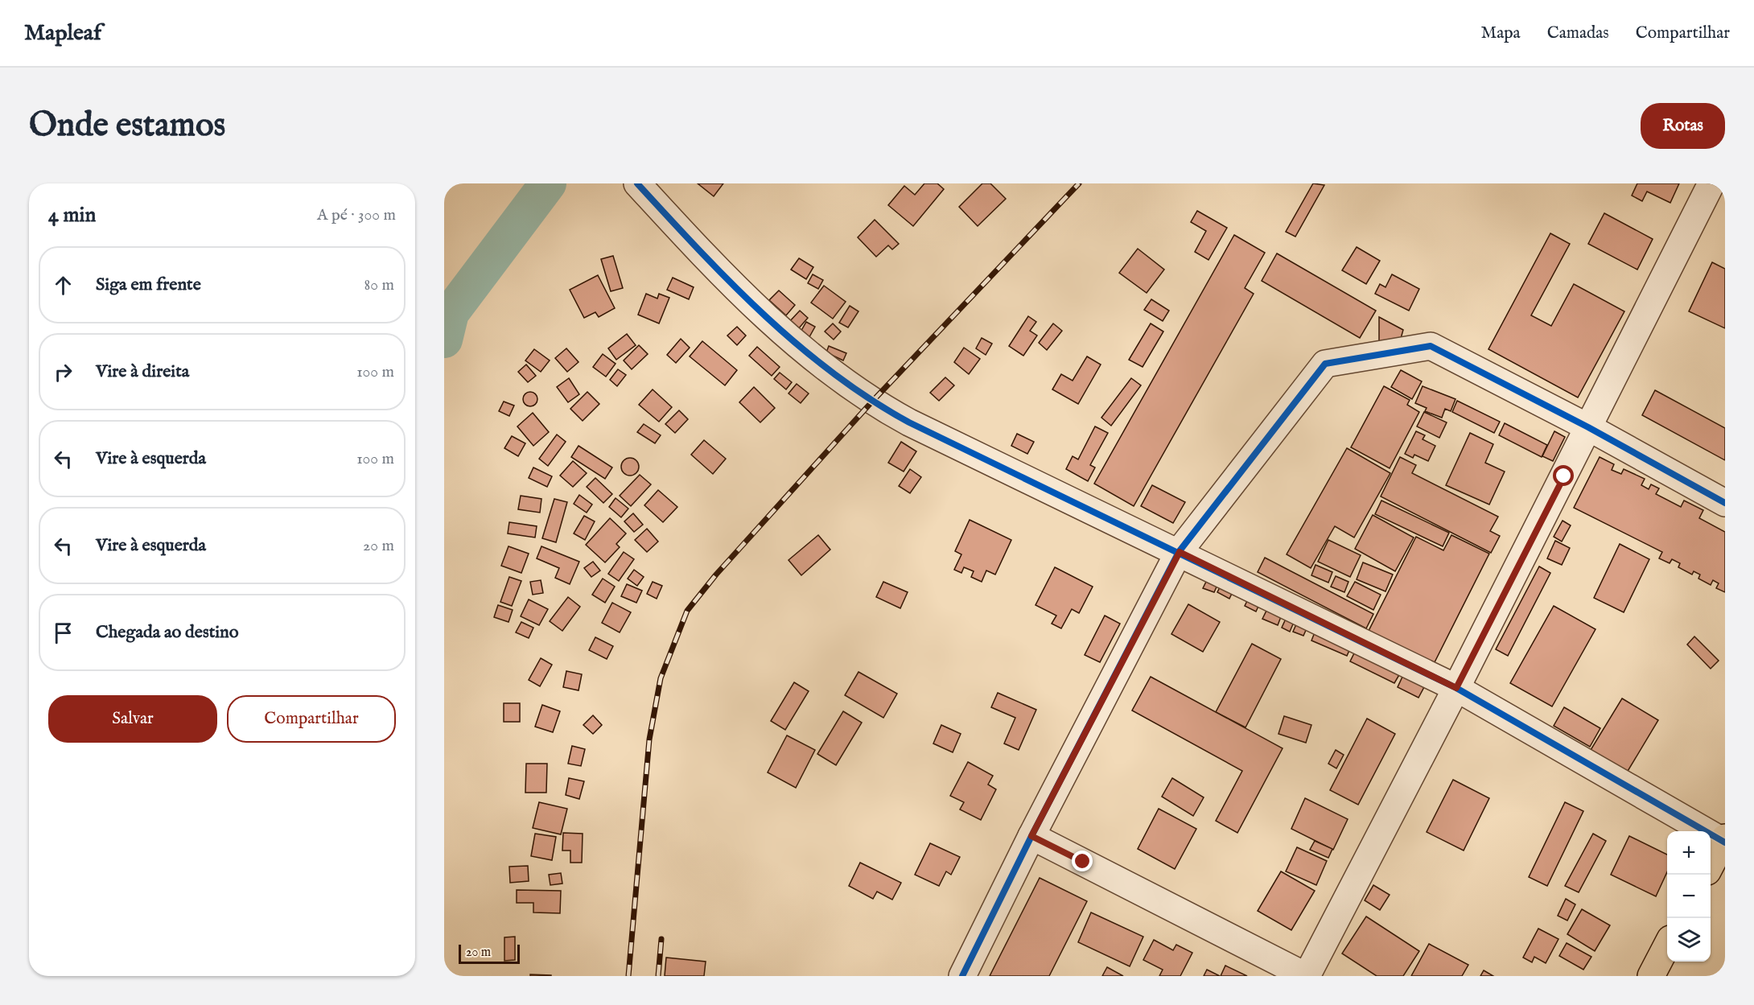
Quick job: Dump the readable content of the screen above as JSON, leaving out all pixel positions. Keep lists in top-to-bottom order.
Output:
{
  "scale_bar": "20 m",
  "page": {
    "header": "Mapleaf",
    "nav": ["Mapa", "Camadas", "Compartilhar"],
    "buttons": [
      "Rotas",
      ["Salvar", "Compartilhar"]
    ],
    "title": "Onde estamos",
    "heading": ["4 min", "A pé · 300 m"],
    "list": [
      ["Siga em frente", "80 m"],
      ["Vire à direita", "100 m"],
      ["Vire à esquerda", "100 m"],
      ["Vire à esquerda", "20 m"],
      "Chegada ao destino"
    ],
    "map_buttons": ["+", "−"],
    "scale": "20 m"
  }
}
